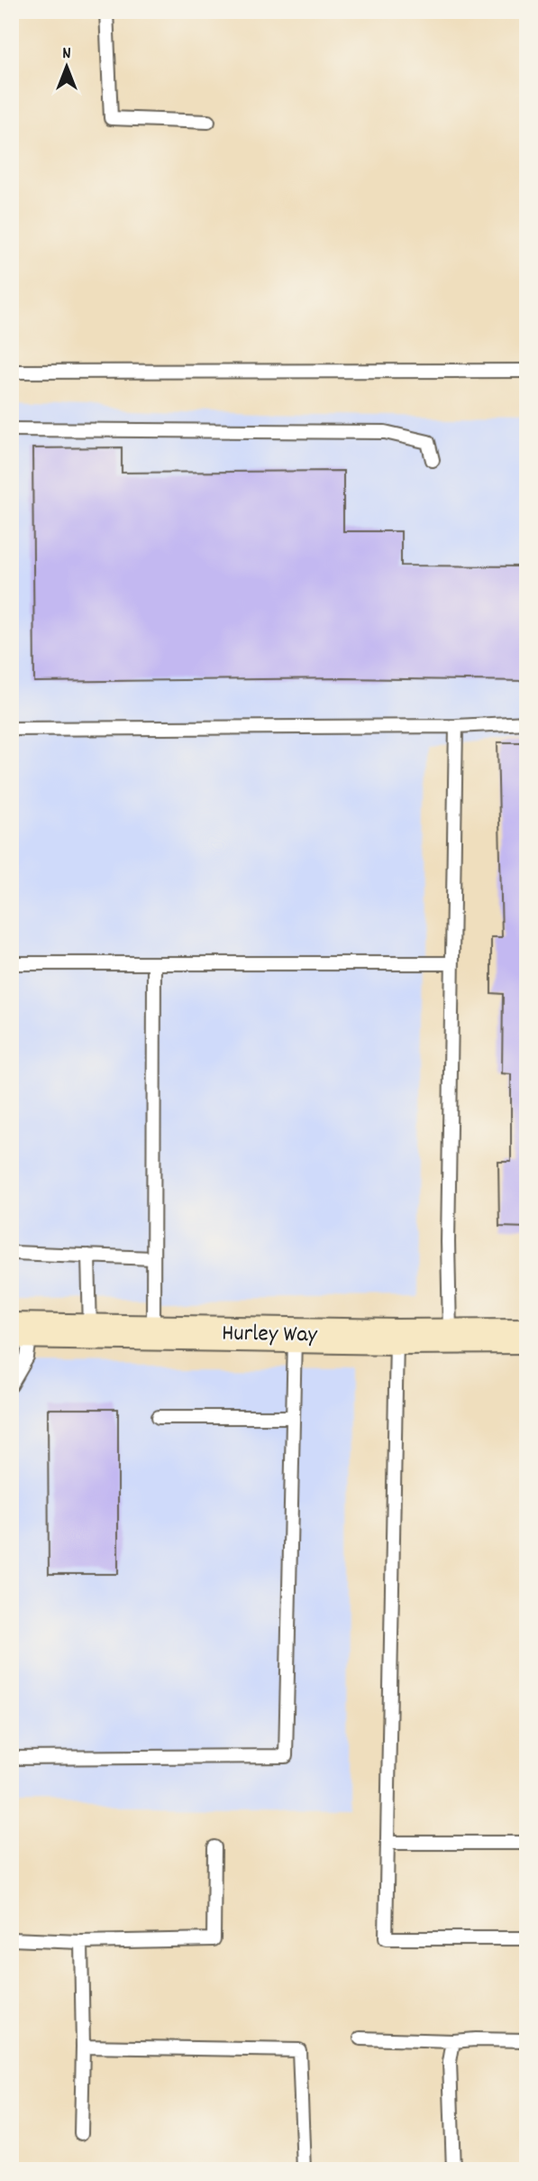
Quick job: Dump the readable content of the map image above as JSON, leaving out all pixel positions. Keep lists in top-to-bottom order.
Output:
{
  "streets": {
    "street": ["Hurley Way"]
  },
  "north": "top"
}
